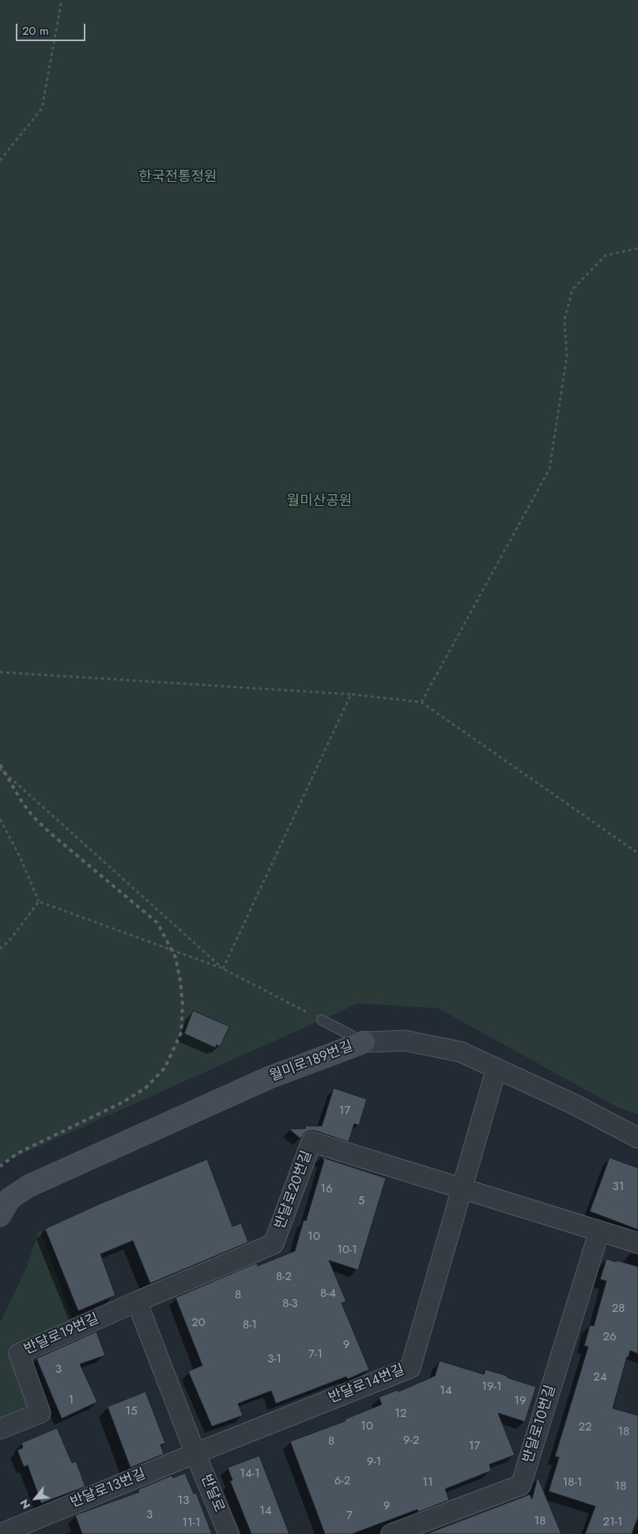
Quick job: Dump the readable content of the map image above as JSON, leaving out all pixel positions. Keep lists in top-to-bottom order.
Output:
{
  "streets": {
    "street": [
      "월미로189번길",
      "반달로20번길",
      "반달로19번길",
      "반달로14번길",
      "반달로10번길",
      "반달로13번길",
      "반달로"
    ]
  },
  "crossings": [
    ["반달로20번길", "반달로19번길"],
    ["반달로20번길", "반달로14번길"],
    ["반달로20번길", "반달로10번길"],
    ["반달로14번길", "반달로13번길"],
    ["반달로14번길", "반달로"],
    ["반달로13번길", "반달로"]
  ],
  "parks": ["한국전통정원", "월미산공원"],
  "house_numbers": [
    "17",
    "31",
    "16",
    "5",
    "10",
    "10-1",
    "8-2",
    "8-4",
    "8",
    "8-3",
    "28",
    "20",
    "8-1",
    "26",
    "9",
    "7-1",
    "3-1",
    "3",
    "24",
    "19-1",
    "14",
    "1",
    "19",
    "15",
    "12",
    "10",
    "22",
    "18",
    "9-2",
    "8",
    "17",
    "9-1",
    "14-1",
    "6-2",
    "11",
    "18-1",
    "18",
    "13",
    "9",
    "14",
    "3",
    "7",
    "18",
    "21-1",
    "11-1"
  ],
  "scale_bar": "20 m",
  "north": "bottom left"
}
